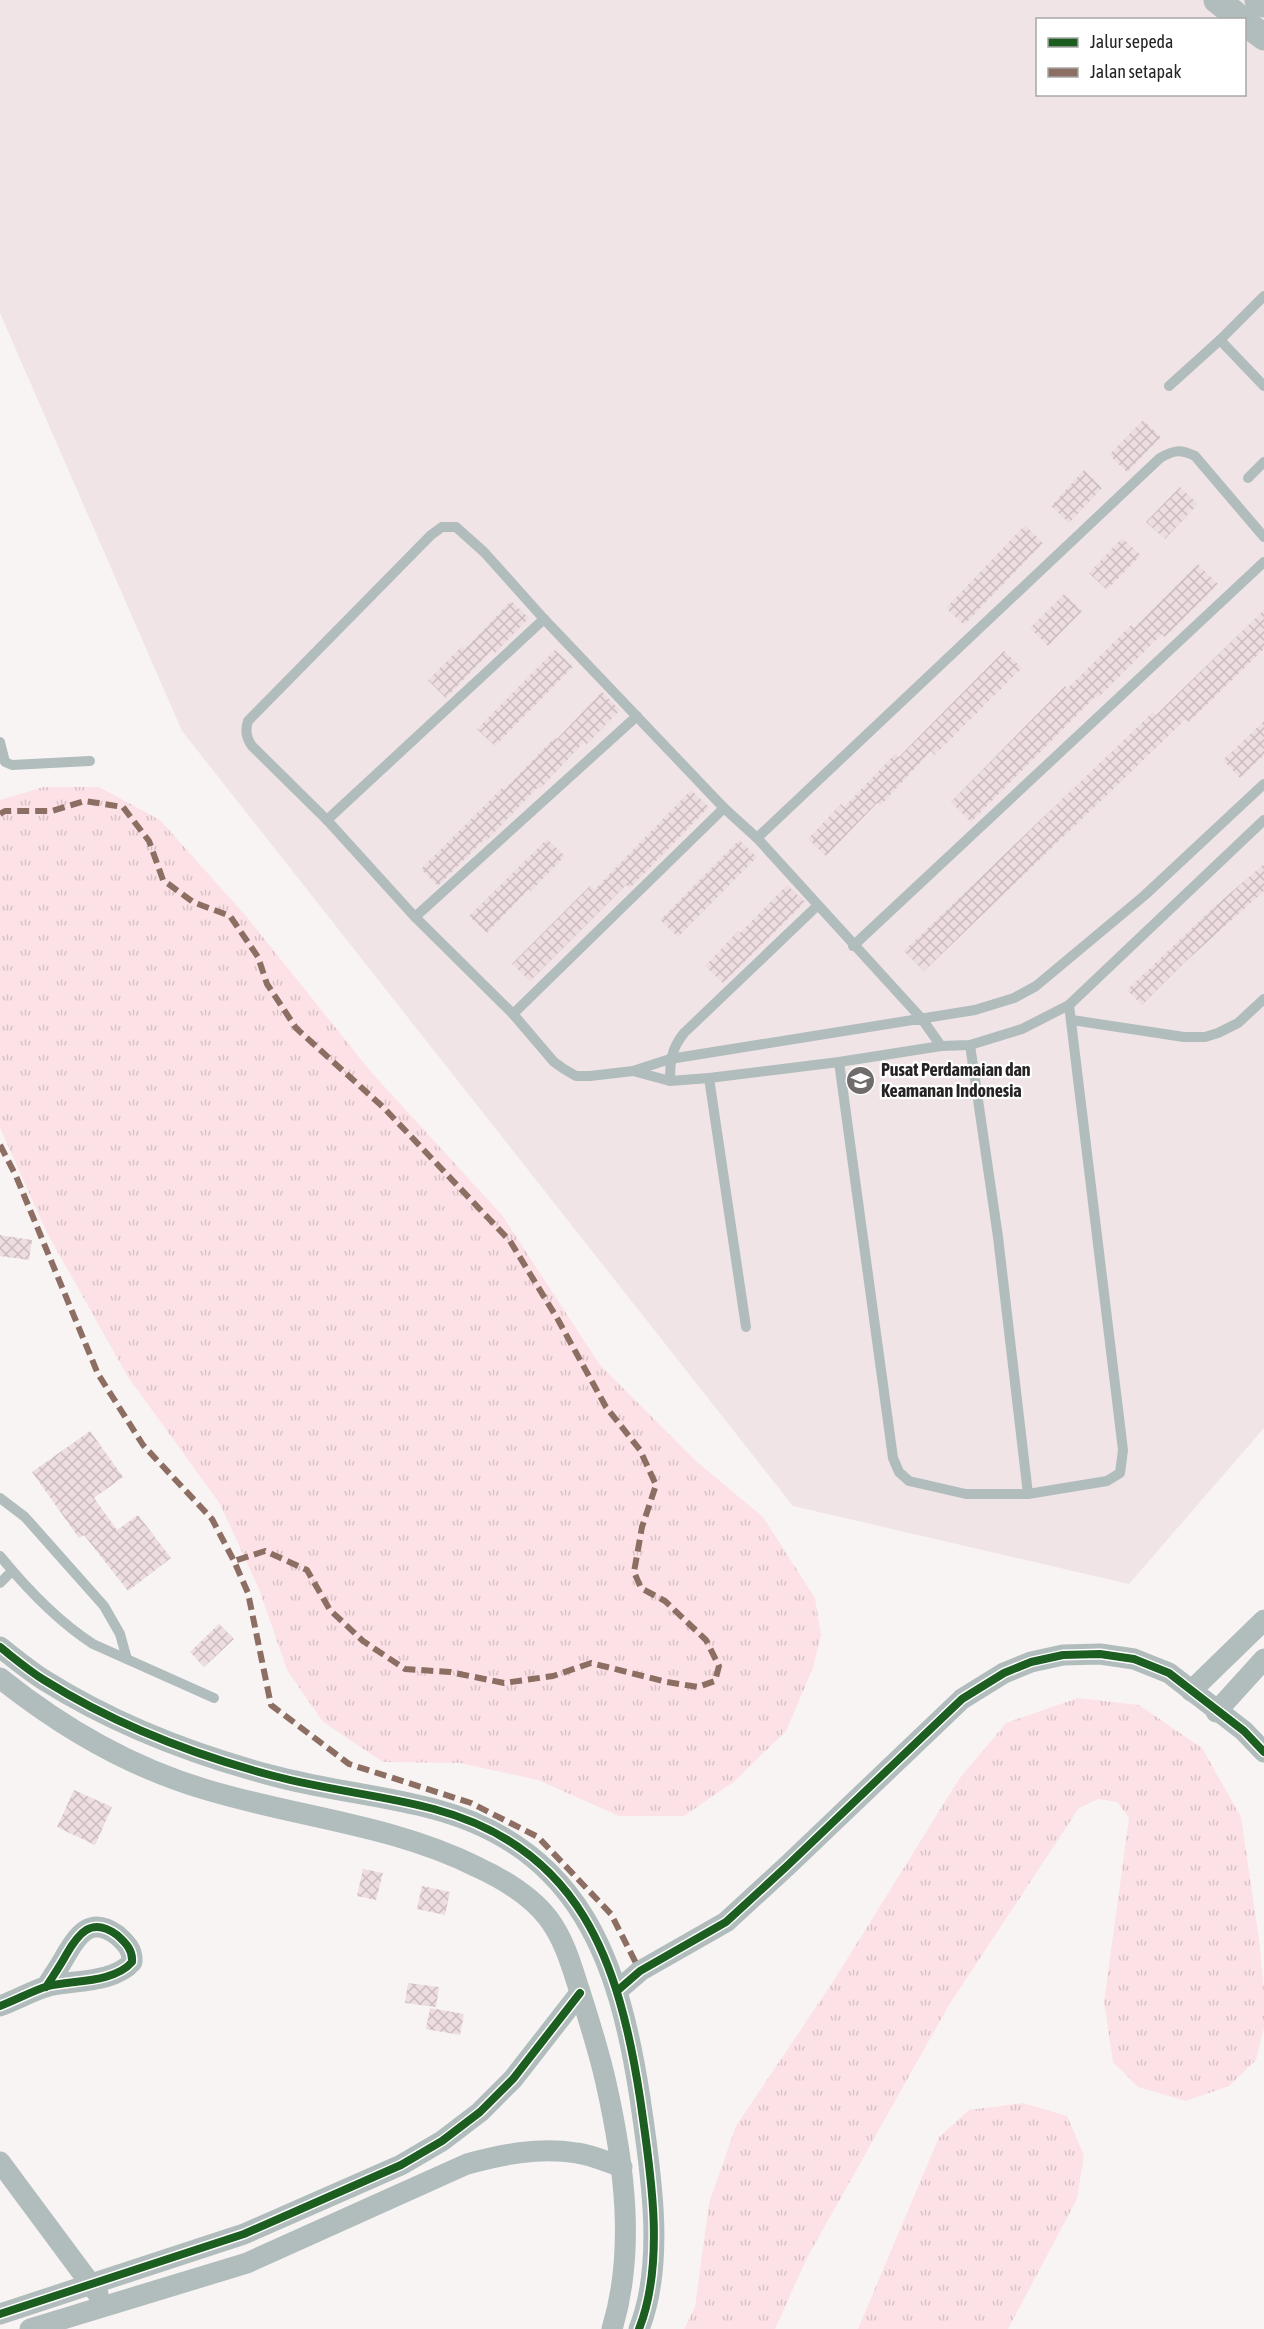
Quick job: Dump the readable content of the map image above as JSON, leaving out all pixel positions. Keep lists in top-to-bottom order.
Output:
{
  "places": {
    "school or university": ["Pusat Perdamaian dan Keamanan Indonesia"]
  },
  "legend": ["Jalur sepeda", "Jalan setapak"]
}
